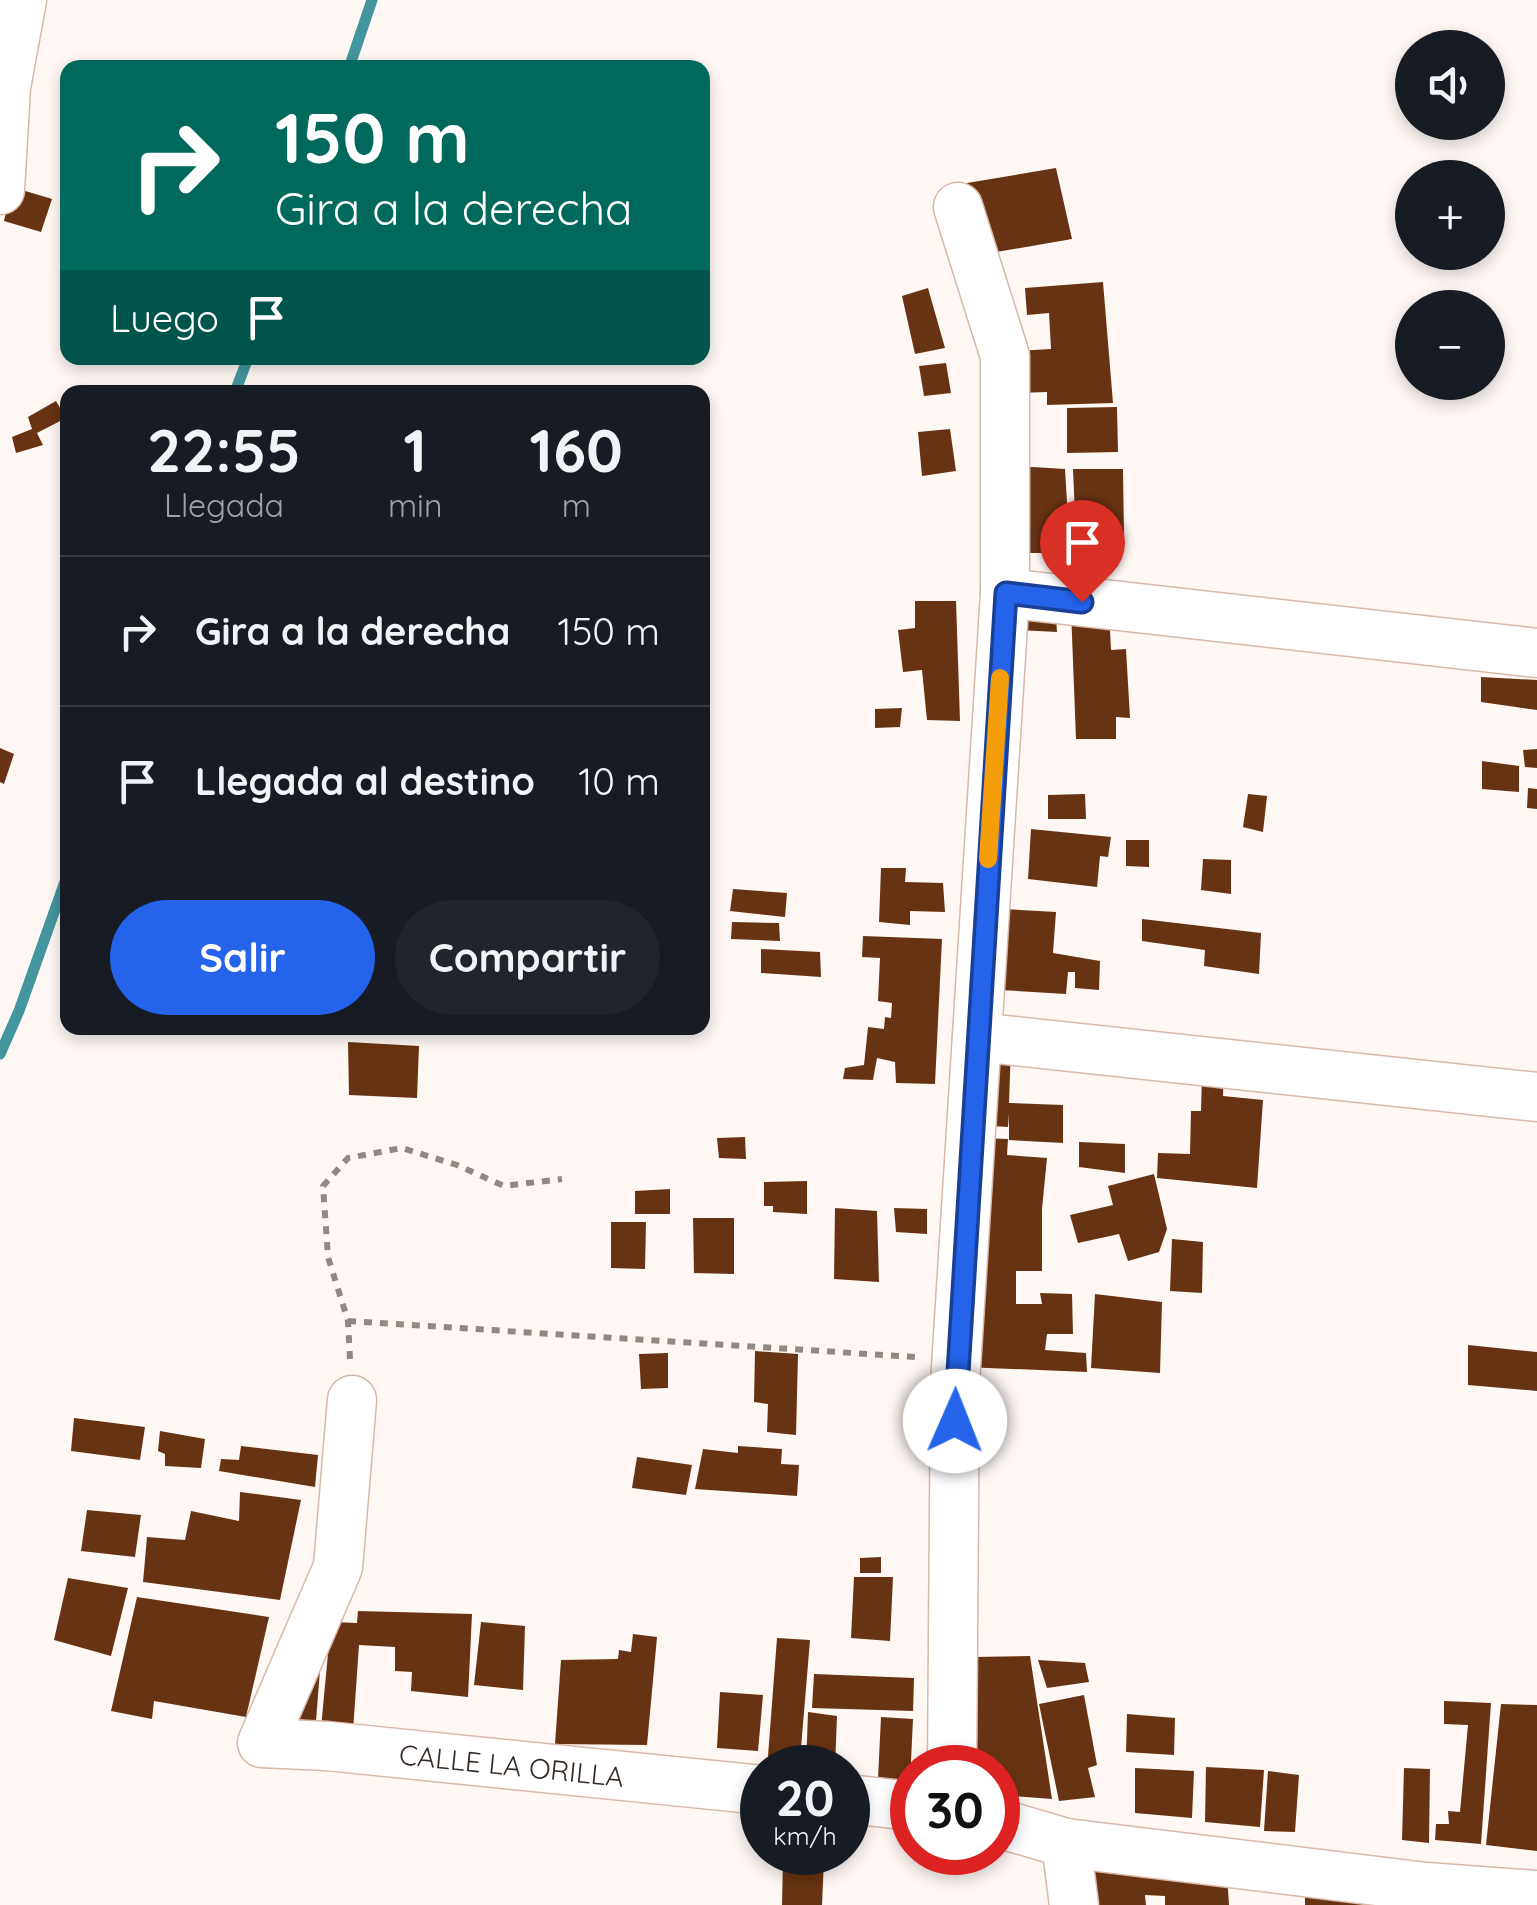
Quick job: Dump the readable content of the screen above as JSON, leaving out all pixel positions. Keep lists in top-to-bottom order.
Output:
{
  "streets": {
    "street": ["CALLE LA ORILLA"]
  },
  "page": {
    "map_buttons": ["+", "−"],
    "turn": ["150 m", "Gira a la derecha"],
    "then": "Luego",
    "eta": [
      "22:55",
      "Llegada",
      "1",
      "min",
      "160",
      "m"
    ],
    "list": [
      {
        "name": "Gira a la derecha",
        "value": "150 m"
      },
      {
        "name": "Llegada al destino",
        "value": "10 m"
      }
    ],
    "buttons": ["Salir", "Compartir"],
    "speed": "20 km/h",
    "limit": "30"
  }
}
